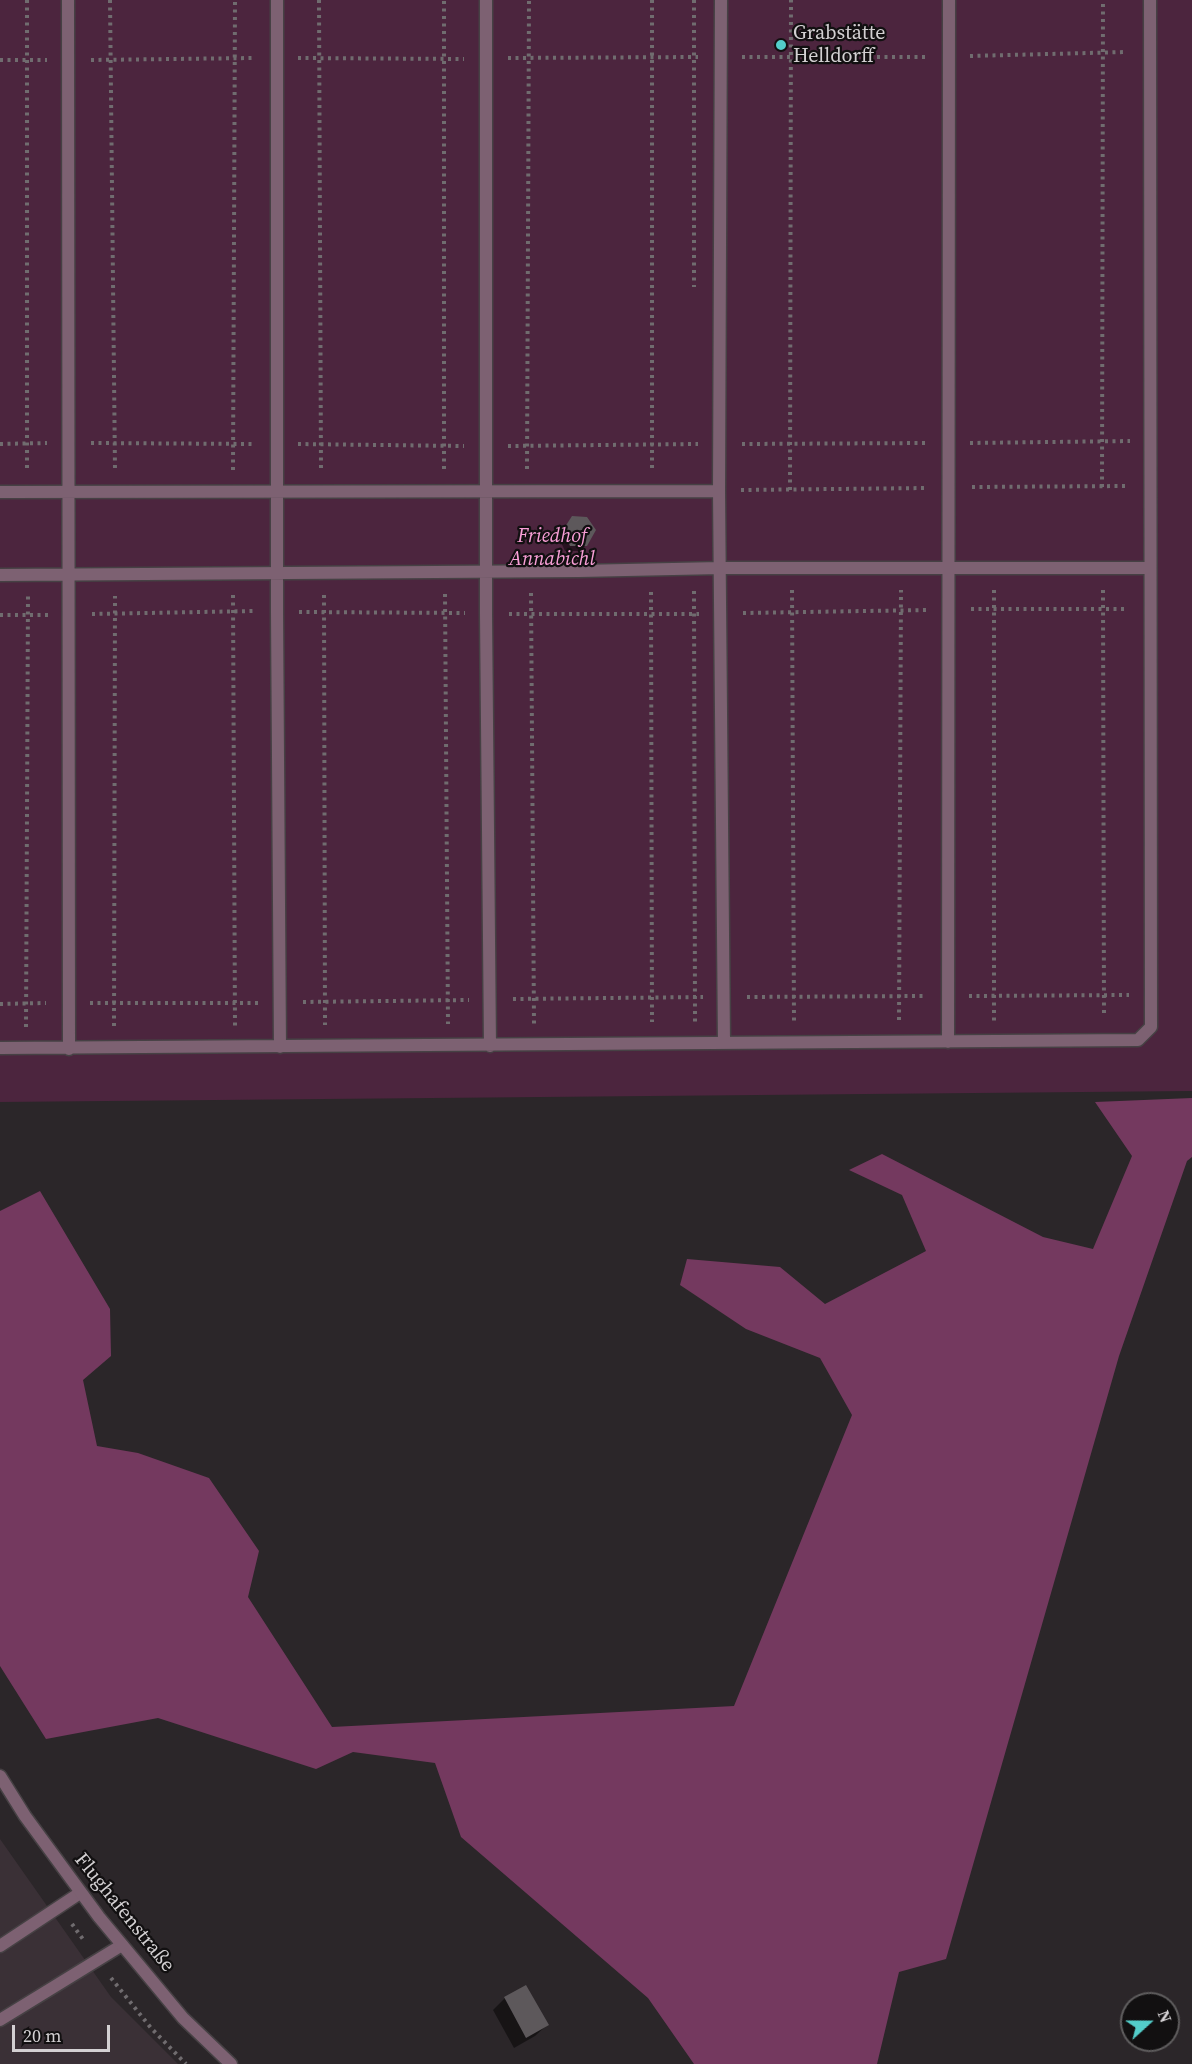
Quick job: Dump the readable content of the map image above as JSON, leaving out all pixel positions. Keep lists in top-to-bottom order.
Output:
{
  "streets": {
    "street": ["Flughafenstraße"]
  },
  "parks": ["Friedhof Annabichl"],
  "places": ["Grabstätte Helldorff"],
  "scale_bar": "20 m",
  "north": "right"
}
